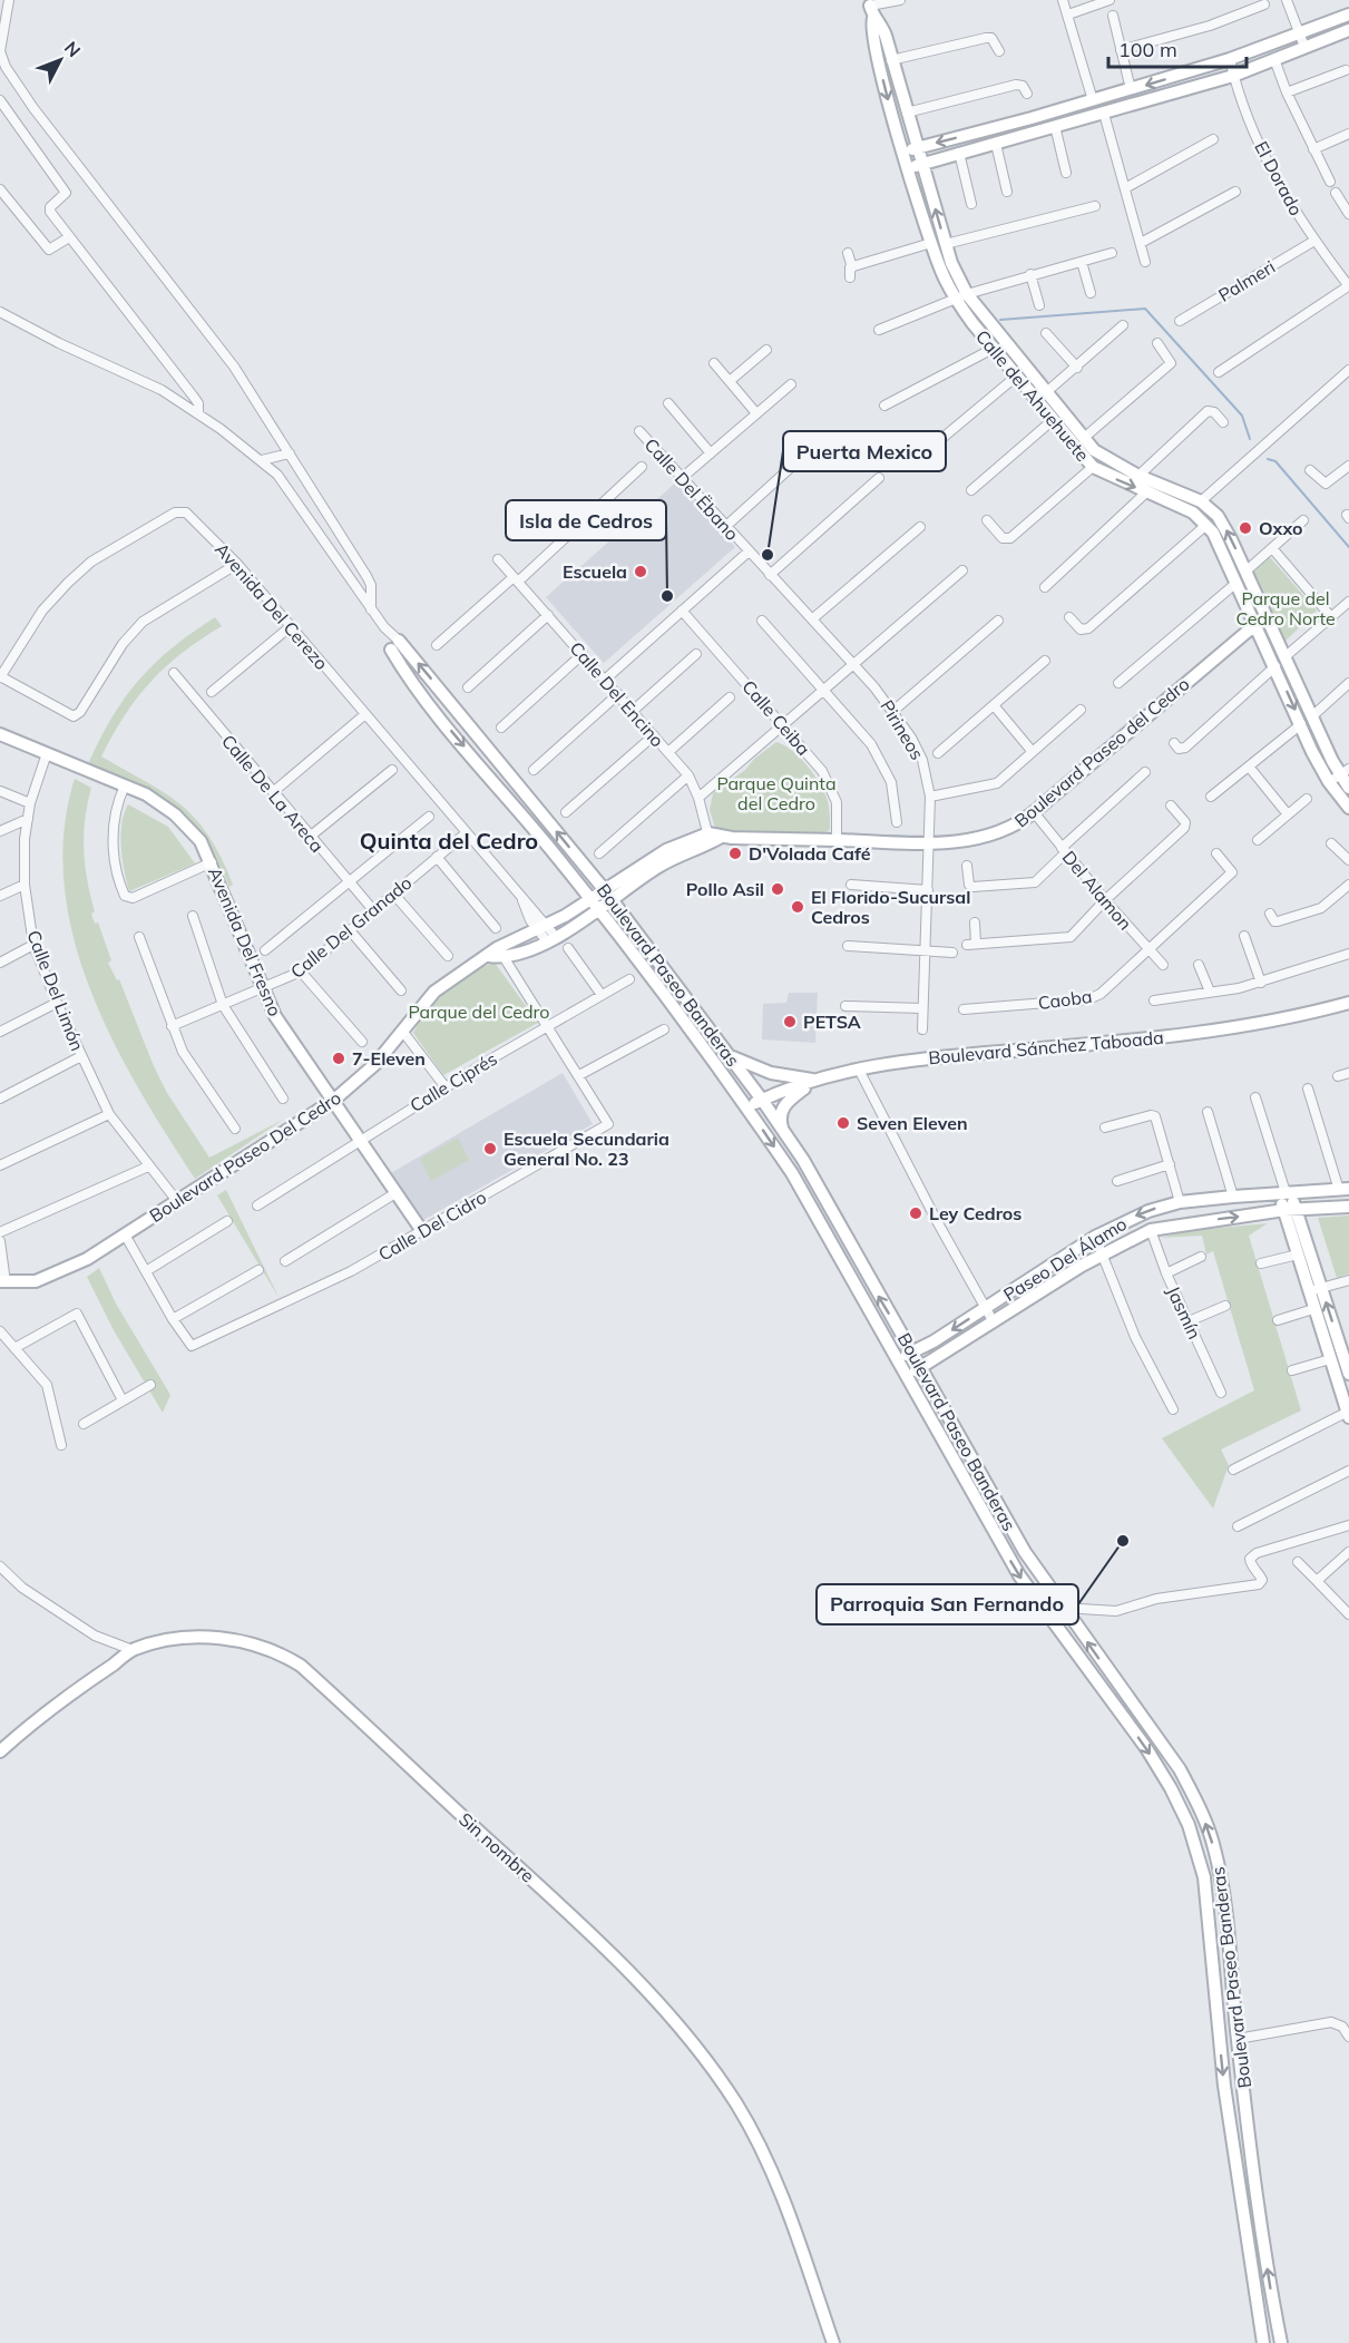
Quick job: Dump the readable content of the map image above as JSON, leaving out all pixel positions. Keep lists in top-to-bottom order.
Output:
{
  "streets": {
    "street": [
      "El Dorado",
      "Palmeri",
      "Calle del Ahuehuete",
      "Calle Del Ëbano",
      "Avenida Del Cerezo",
      "Calle Del Encino",
      "Calle Ceiba",
      "Pirineos",
      "Boulevard Paseo del Cedro",
      "Calle De La Areca",
      "Del Alamon",
      "Calle Del Granado",
      "Avenida Del Fresno",
      "Boulevard Paseo Banderas",
      "Calle Del Limón",
      "Caoba",
      "Boulevard Sánchez Taboada",
      "Calle Ciprés",
      "Boulevard Paseo Del Cedro",
      "Calle Del Cidro",
      "Paseo Del Álamo",
      "Jasmín",
      "Sin nombre"
    ]
  },
  "crossings": [
    ["El Dorado", "Palmeri"],
    ["Calle del Ahuehuete", "Boulevard Paseo del Cedro"],
    ["Calle Del Ëbano", "Pirineos"],
    ["Avenida Del Cerezo", "Boulevard Paseo del Cedro"],
    ["Avenida Del Cerezo", "Calle Del Granado"],
    ["Calle Del Encino", "Boulevard Paseo del Cedro"],
    ["Calle Ceiba", "Boulevard Paseo del Cedro"],
    ["Pirineos", "Boulevard Paseo del Cedro"],
    ["Boulevard Paseo del Cedro", "Del Alamon"],
    ["Boulevard Paseo del Cedro", "Boulevard Paseo Banderas"],
    ["Boulevard Paseo del Cedro", "Boulevard Paseo Del Cedro"],
    ["Boulevard Paseo del Cedro", "Calle Del Cidro"],
    ["Calle De La Areca", "Calle Del Granado"],
    ["Del Alamon", "Caoba"],
    ["Calle Del Granado", "Avenida Del Fresno"],
    ["Avenida Del Fresno", "Calle Del Limón"],
    ["Avenida Del Fresno", "Calle Ciprés"],
    ["Avenida Del Fresno", "Boulevard Paseo Del Cedro"],
    ["Avenida Del Fresno", "Calle Del Cidro"],
    ["Boulevard Paseo Banderas", "Boulevard Sánchez Taboada"],
    ["Boulevard Paseo Banderas", "Paseo Del Álamo"],
    ["Calle Del Limón", "Boulevard Paseo Del Cedro"],
    ["Calle Ciprés", "Calle Del Cidro"],
    ["Boulevard Paseo Del Cedro", "Calle Del Cidro"],
    ["Paseo Del Álamo", "Jasmín"]
  ],
  "districts": ["Quinta del Cedro"],
  "parks": ["Parque del Cedro Norte", "Parque Quinta del Cedro", "Parque del Cedro"],
  "places": [
    "Oxxo",
    "Puerta Mexico",
    "Escuela",
    "Isla de Cedros",
    "D'Volada Café",
    "Pollo Asil",
    "El Florido-Sucursal Cedros",
    "PETSA",
    "7-Eleven",
    "Seven Eleven",
    "Escuela Secundaria General No. 23",
    "Ley Cedros",
    "Parroquia San Fernando"
  ],
  "scale_bar": "100 m",
  "north": "top right"
}
